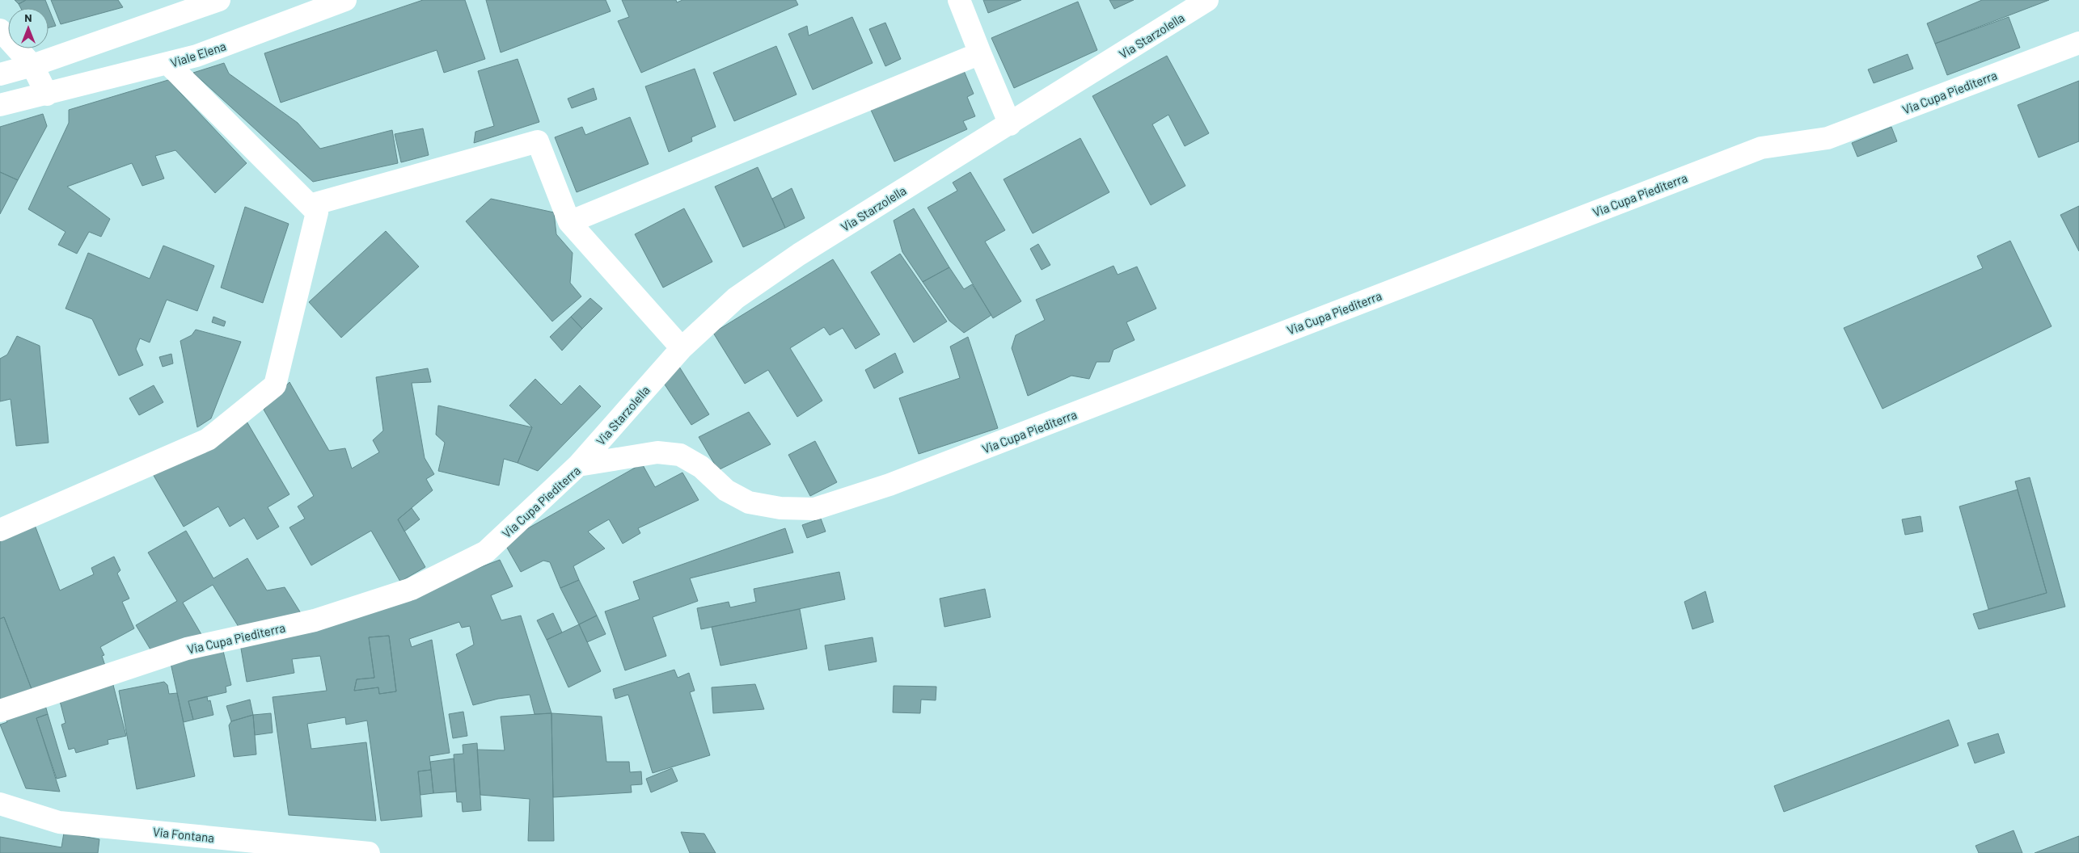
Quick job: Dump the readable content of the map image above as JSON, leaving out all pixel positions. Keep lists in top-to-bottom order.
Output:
{
  "streets": {
    "street": [
      "Via Starzolella",
      "Viale Elena",
      "Via Cupa Piediterra",
      "Via Fontana"
    ]
  },
  "crossings": [
    ["Via Starzolella", "Via Cupa Piediterra"]
  ],
  "north": "top"
}
